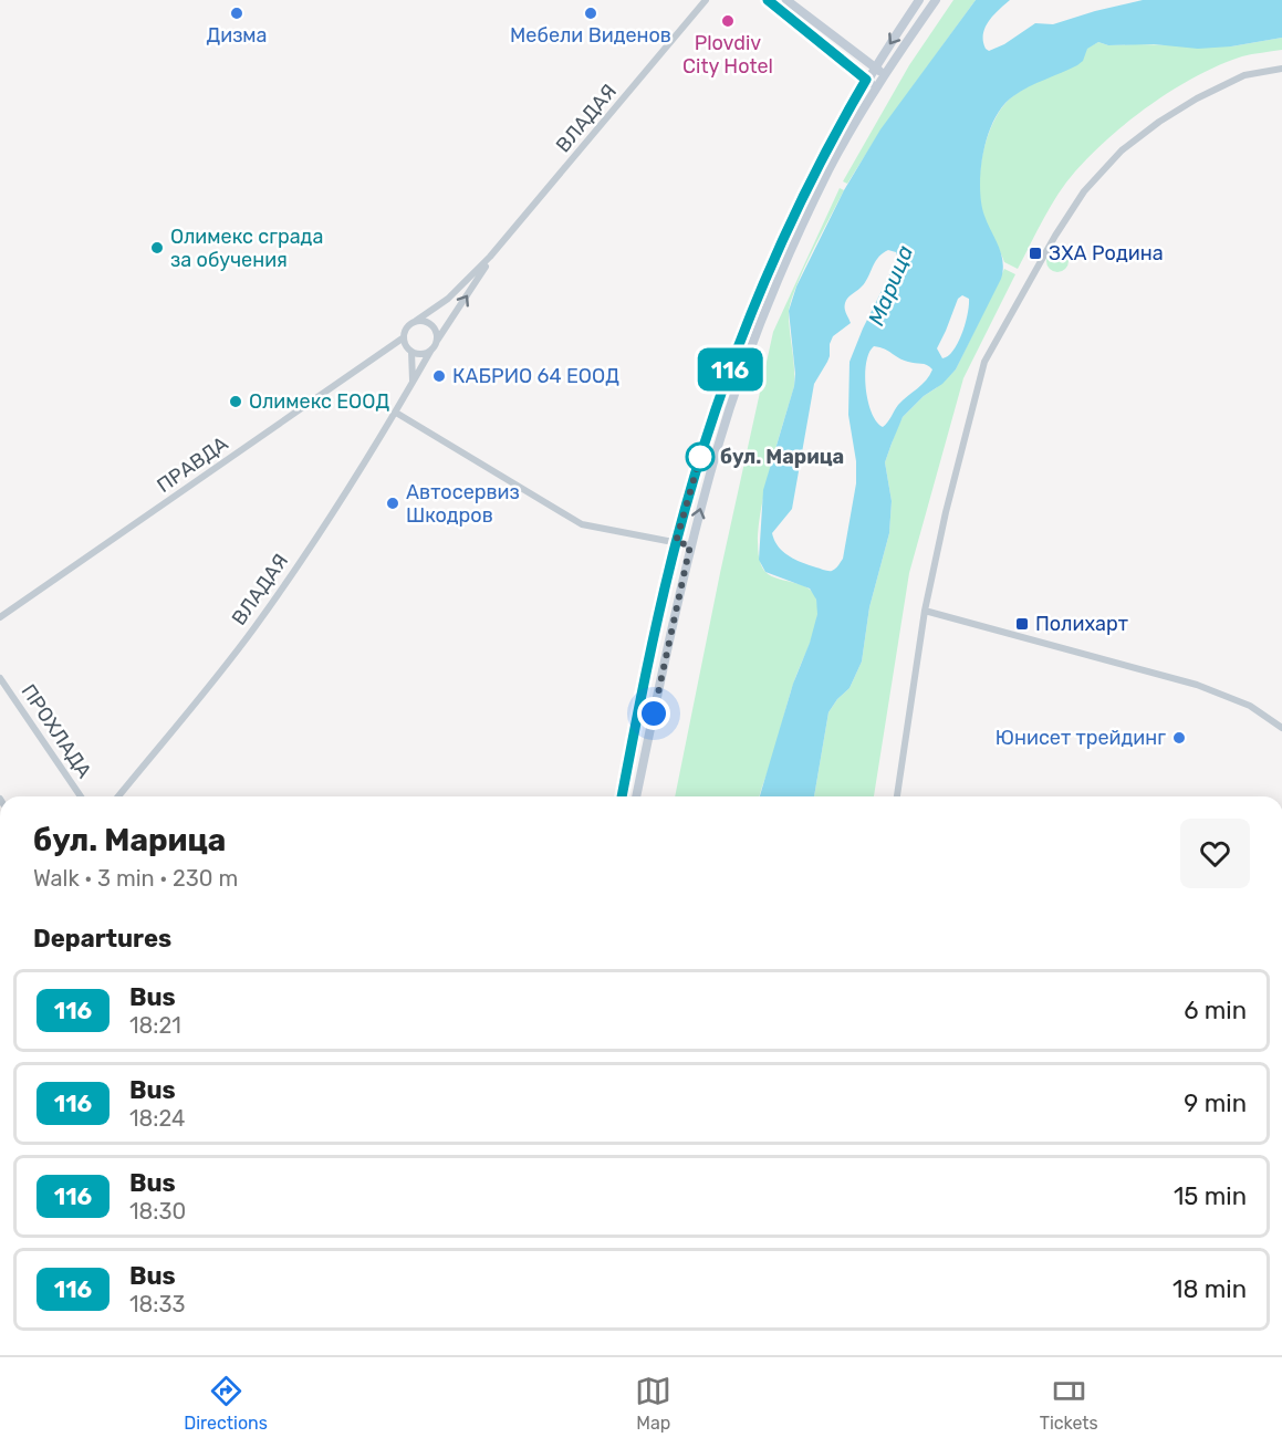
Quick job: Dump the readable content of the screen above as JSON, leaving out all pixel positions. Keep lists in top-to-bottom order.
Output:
{
  "streets": {
    "street": ["ВЛАДАЯ", "ПРАВДА", "ПРОХЛАДА"]
  },
  "crossings": [
    ["ВЛАДАЯ", "ПРАВДА"]
  ],
  "water": ["Марица"],
  "places": {
    "other": [
      "Дизма",
      "Мебели Виденов",
      "Plovdiv City Hotel",
      "Олимекс сграда за обучения",
      "КАБРИО 64 ЕООД",
      "Олимекс ЕООД",
      "бул. Марица",
      "Автосервиз Шкодров",
      "Юнисет трейдинг"
    ],
    "transit": ["ЗХА Родина", "Полихарт"]
  },
  "lines": ["bus line 116"],
  "page": {
    "on_map": "116",
    "heading": [
      ["бул. Марица", "Walk · 3 min · 230 m"],
      "Departures"
    ],
    "list": [
      {
        "mark": "116",
        "name": "Bus",
        "note": "18:21",
        "value": "6 min"
      },
      {
        "mark": "116",
        "name": "Bus",
        "note": "18:24",
        "value": "9 min"
      },
      {
        "mark": "116",
        "name": "Bus",
        "note": "18:30",
        "value": "15 min"
      },
      {
        "mark": "116",
        "name": "Bus",
        "note": "18:33",
        "value": "18 min"
      }
    ],
    "tabs": ["Directions", "Map", "Tickets"]
  }
}
